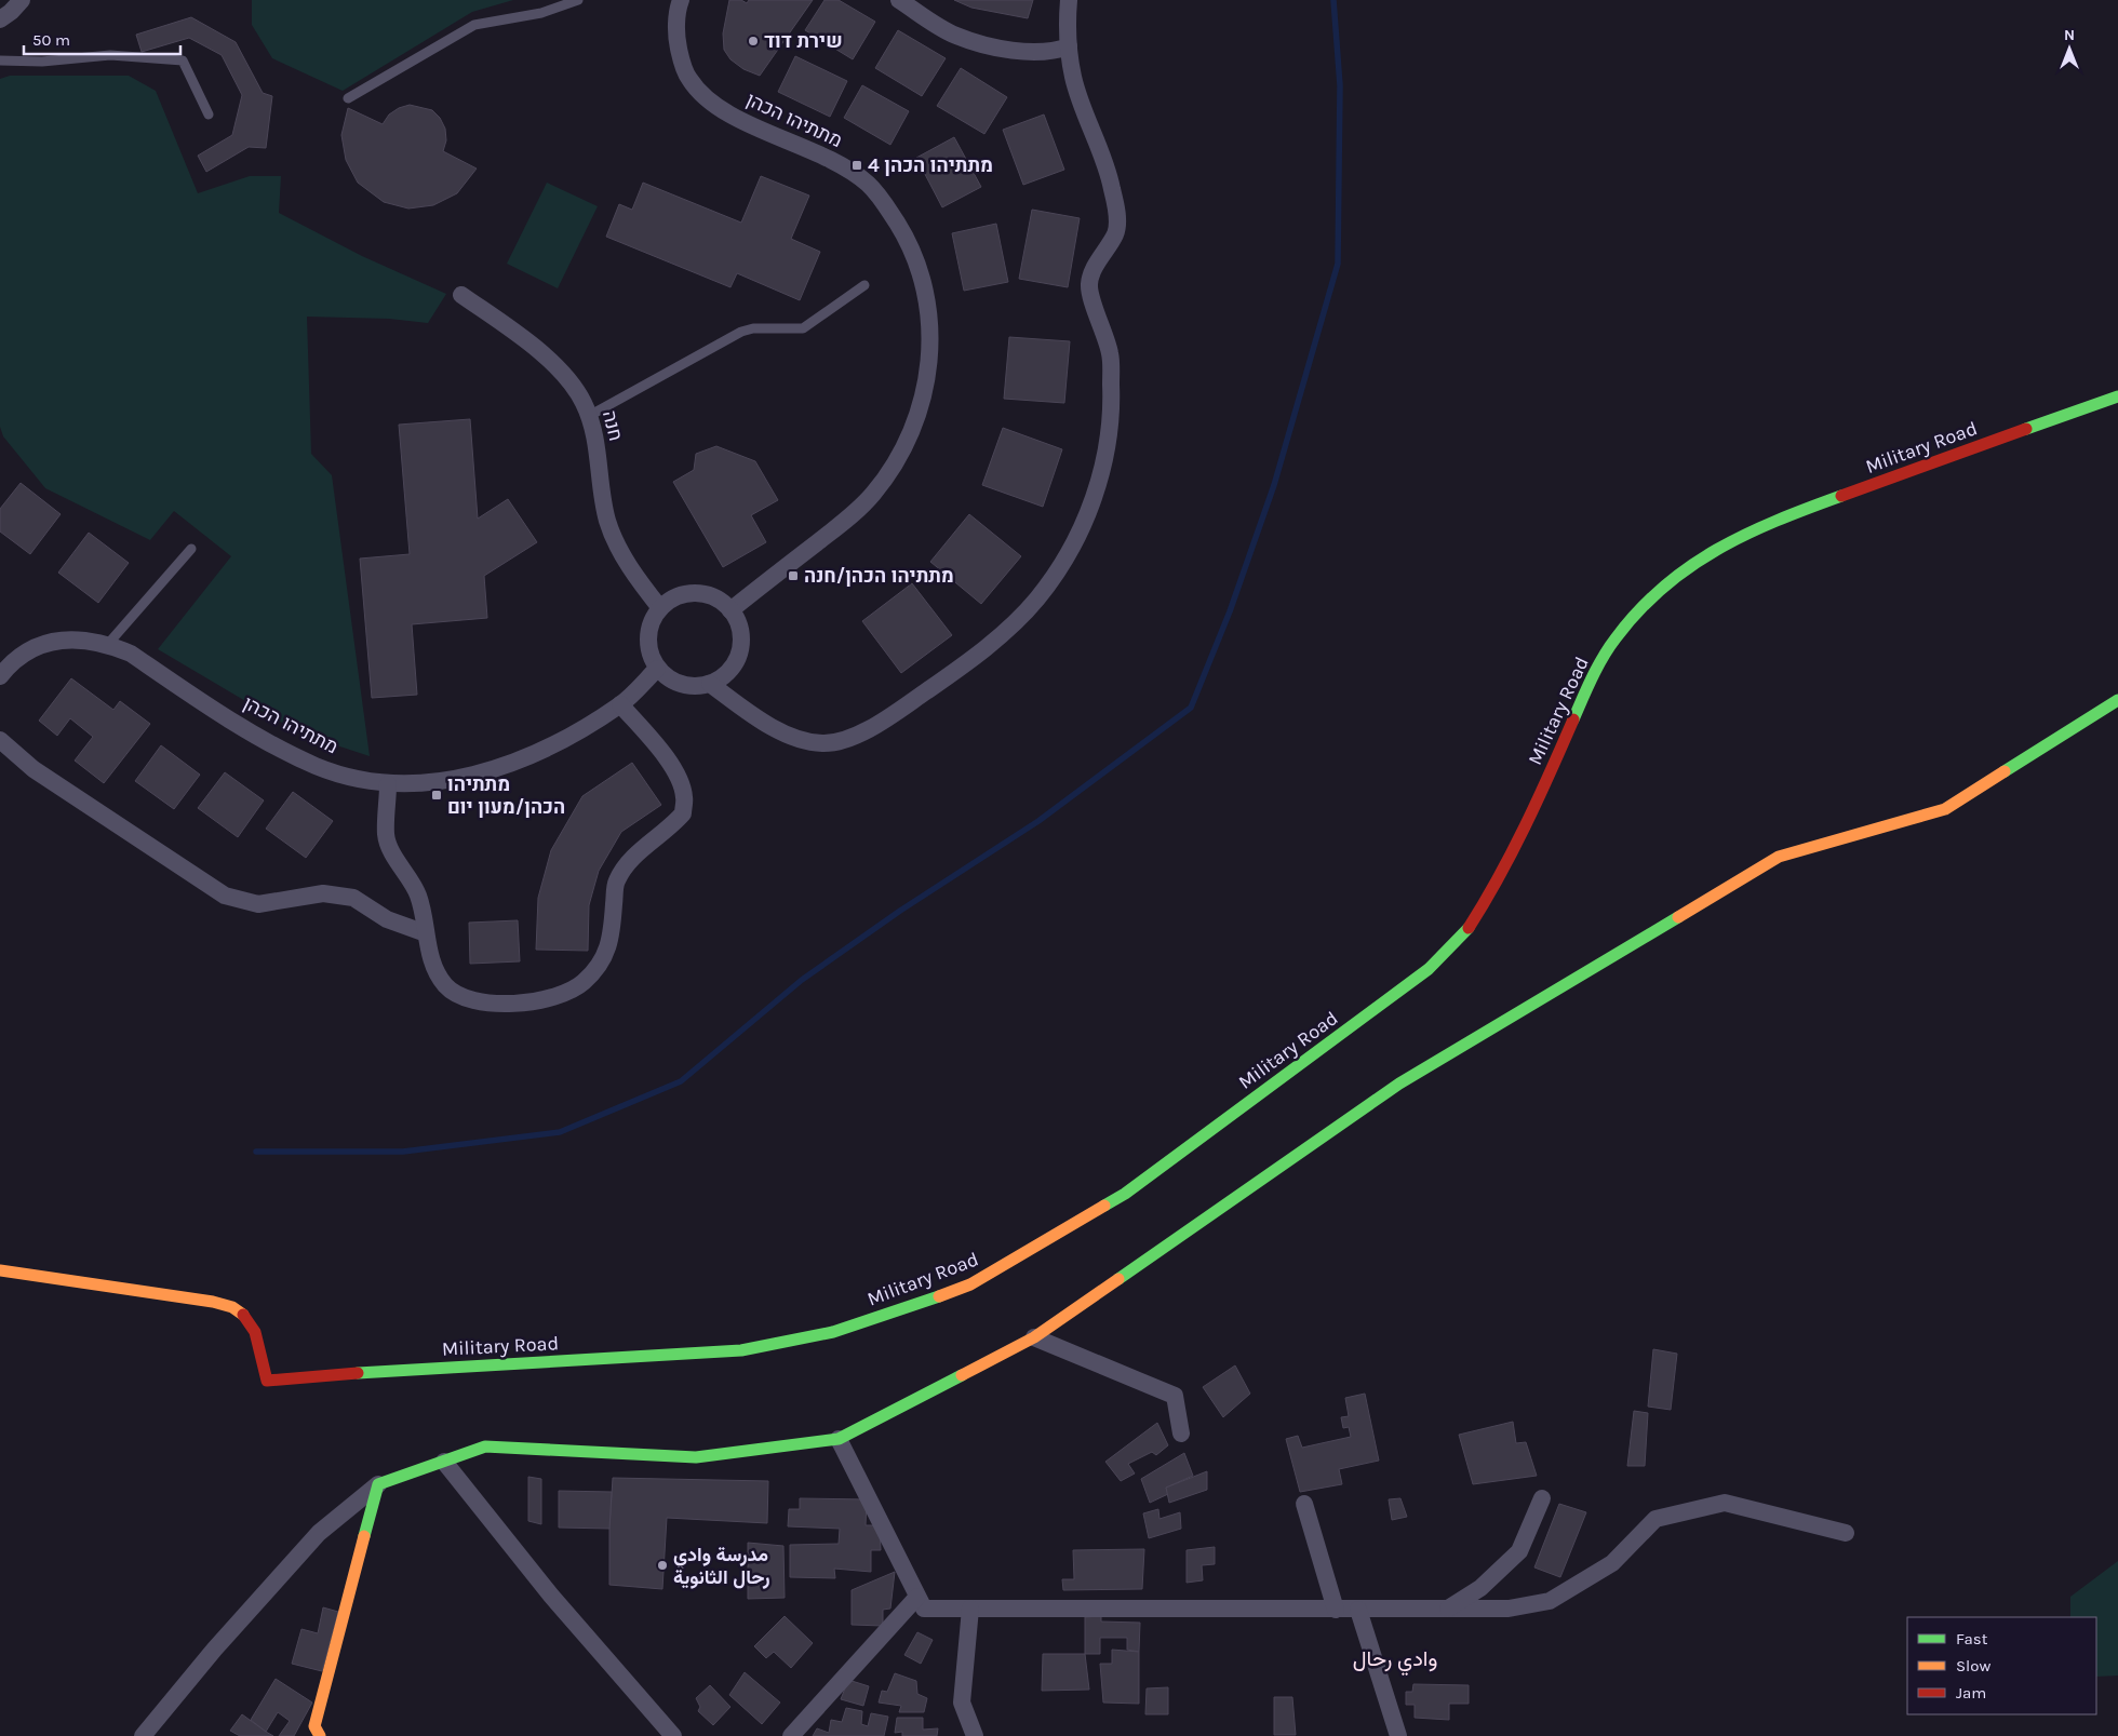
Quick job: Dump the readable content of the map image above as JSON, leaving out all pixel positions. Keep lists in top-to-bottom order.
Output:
{
  "streets": {
    "street": ["מתתיהו הכהן", "חנה", "Military Road"]
  },
  "crossings": [
    ["מתתיהו הכהן", "חנה"]
  ],
  "districts": ["وادي رحال"],
  "places": {
    "other": ["שירת דוד", "مدرسة وادي رحال الثانوية"],
    "transit": ["מתתיהו הכהן 4", "מתתיהו הכהן/חנה", "מתתיהו הכהן/מעון יום"]
  },
  "legend": ["Fast", "Slow", "Jam"],
  "scale_bar": "50 m",
  "north": "top"
}
